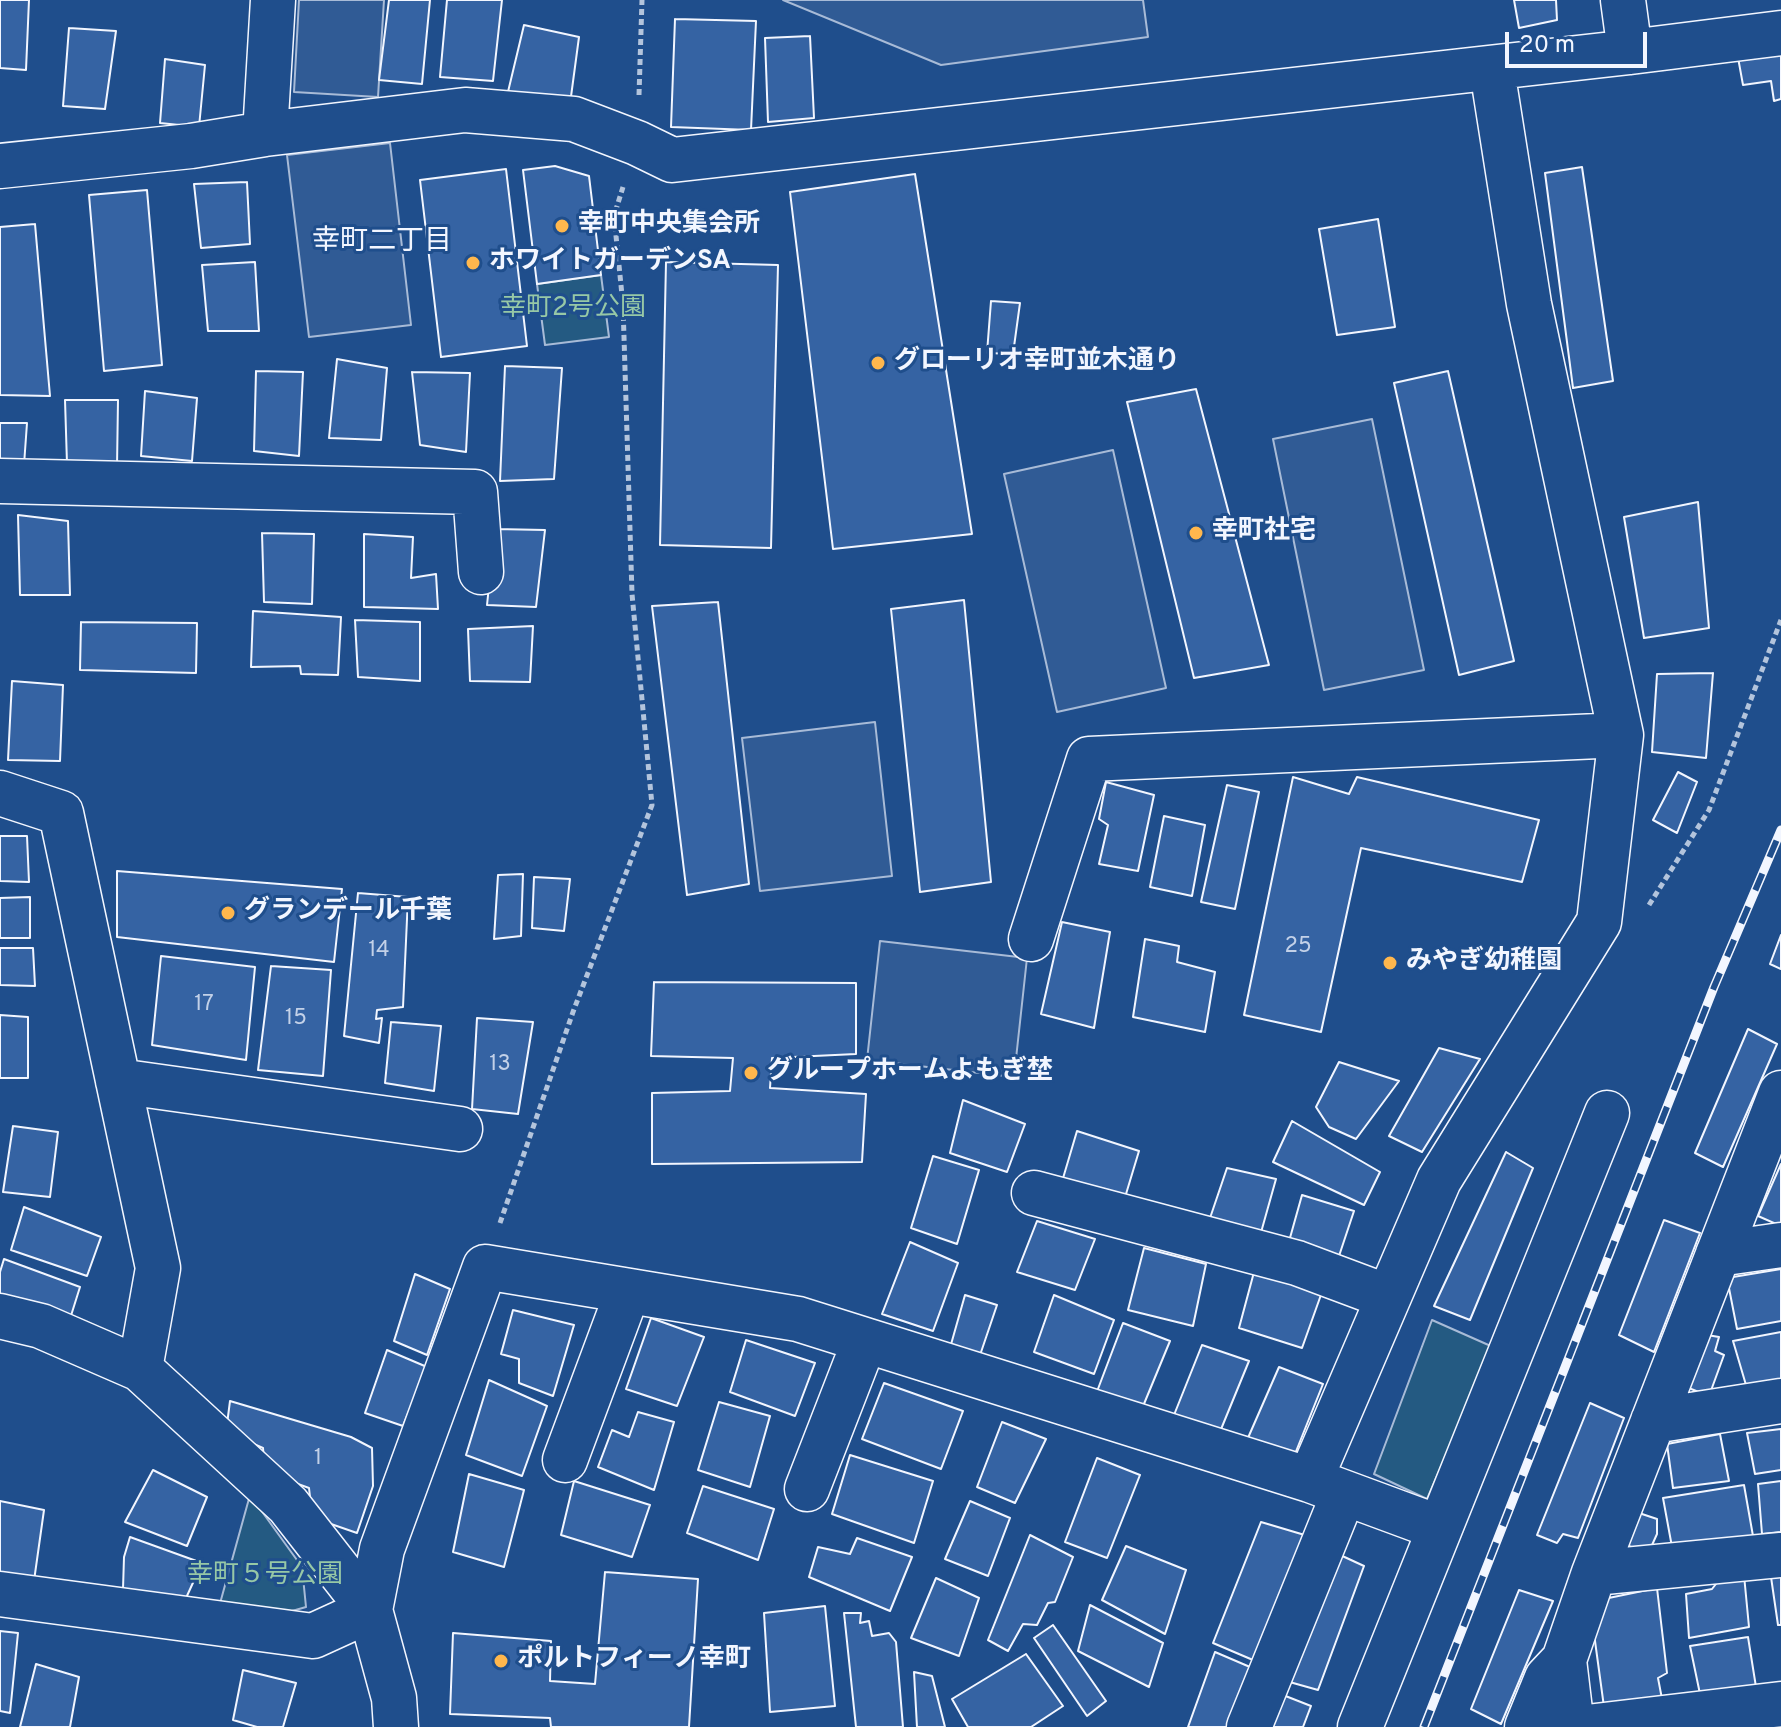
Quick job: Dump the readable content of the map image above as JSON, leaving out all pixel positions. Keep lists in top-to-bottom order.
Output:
{
  "districts": ["幸町二丁目"],
  "parks": ["幸町2号公園", "幸町５号公園"],
  "places": [
    "幸町中央集会所",
    "ホワイトガーデンSA",
    "グローリオ幸町並木通り",
    "幸町社宅",
    "グランデール千葉",
    "みやぎ幼稚園",
    "グループホームよもぎ埜",
    "ポルトフィーノ幸町"
  ],
  "house_numbers": [
    "25",
    "14",
    "17",
    "15",
    "13",
    "1"
  ],
  "scale_bar": "20 m"
}
